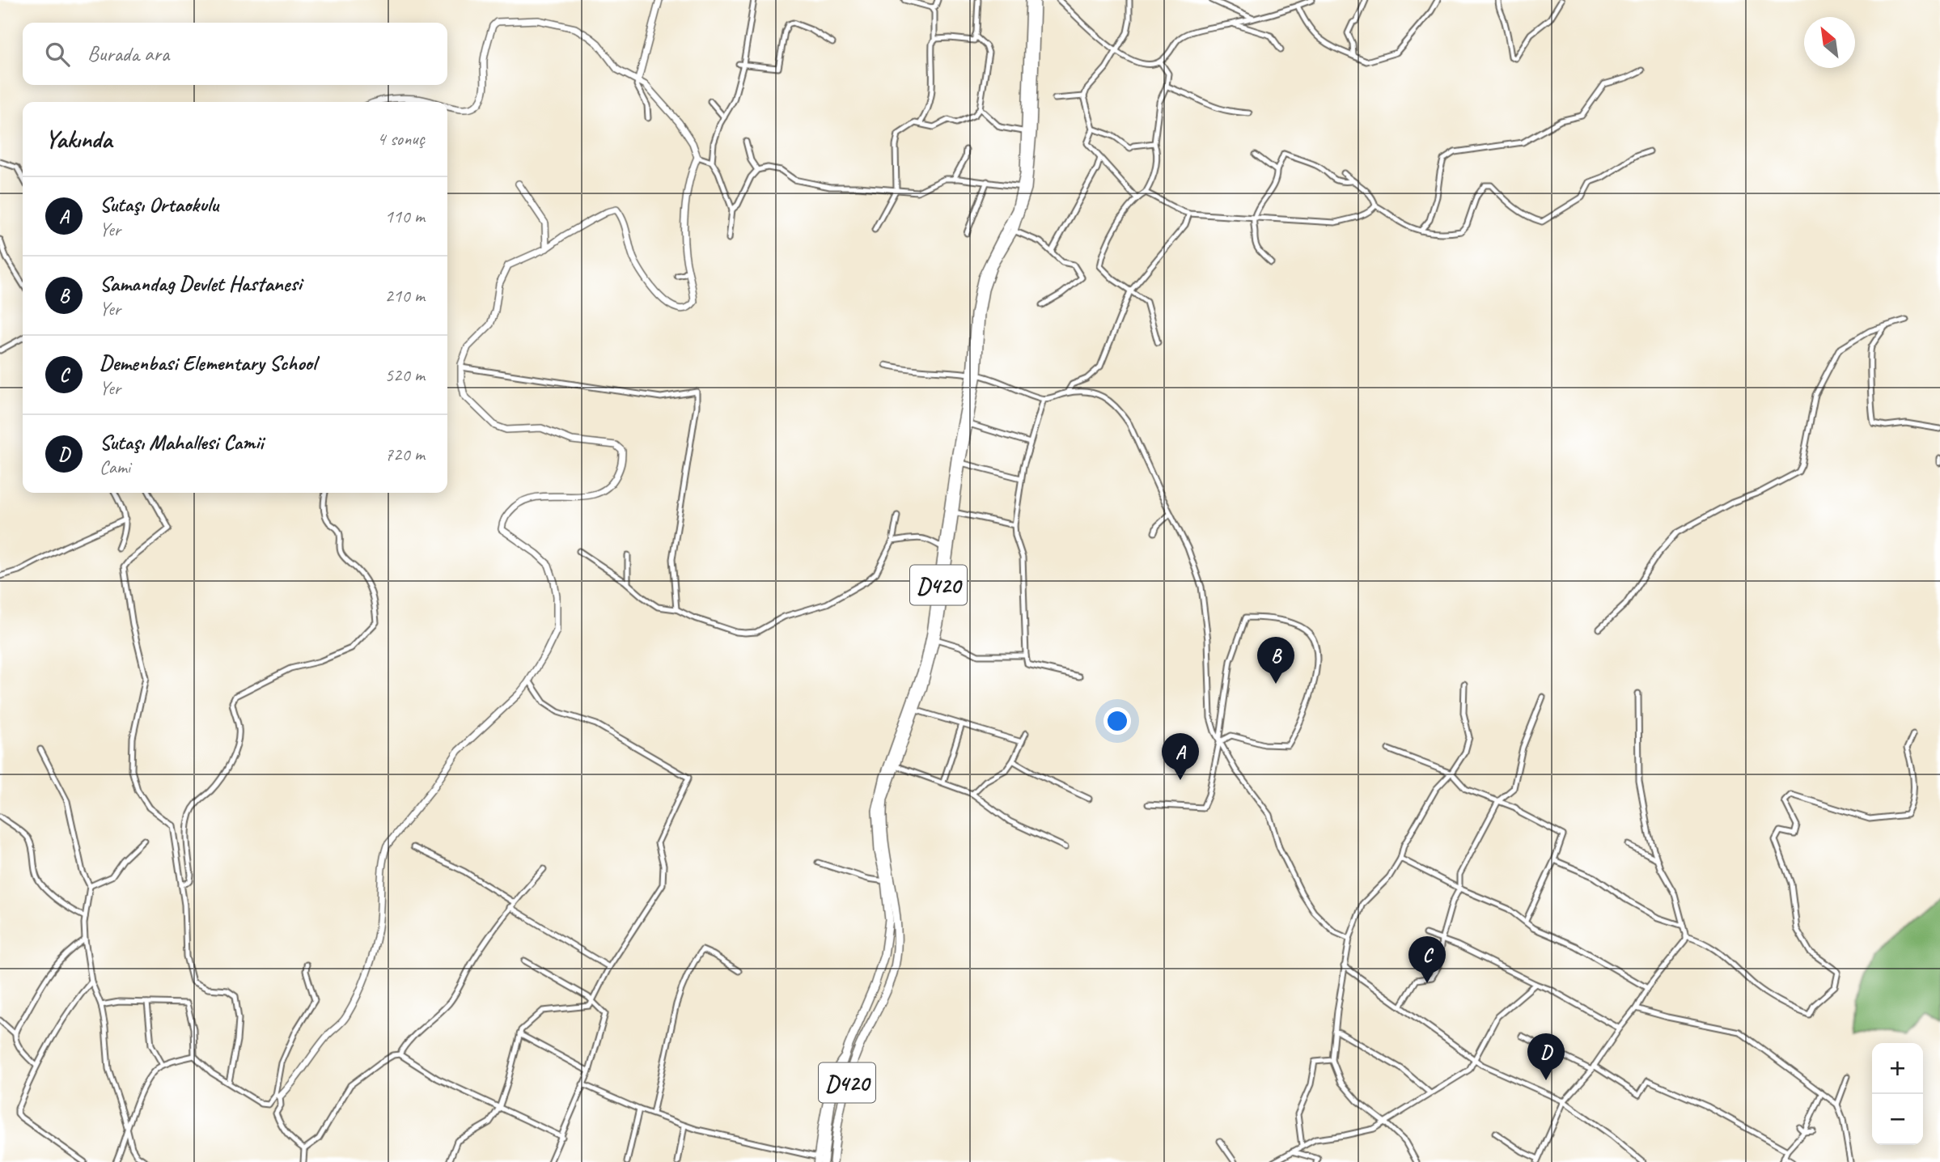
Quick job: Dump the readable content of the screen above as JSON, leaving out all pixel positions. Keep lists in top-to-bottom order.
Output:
{
  "streets": {
    "highway": ["D420"]
  },
  "north": "top left",
  "page": {
    "search": "Burada ara",
    "heading": ["Yakında", "4 sonuç"],
    "list": [
      {
        "mark": "A",
        "name": "Sutaşı Ortaokulu",
        "note": "Yer",
        "value": "110 m"
      },
      {
        "mark": "B",
        "name": "Samandag Devlet Hastanesi",
        "note": "Yer",
        "value": "210 m"
      },
      {
        "mark": "C",
        "name": "Demenbasi Elementary School",
        "note": "Yer",
        "value": "520 m"
      },
      {
        "mark": "D",
        "name": "Sutaşı Mahallesi Camii",
        "note": "Cami",
        "value": "720 m"
      }
    ],
    "pins": [
      "B",
      "A",
      "C",
      "D"
    ],
    "map_buttons": ["+", "−"]
  }
}
